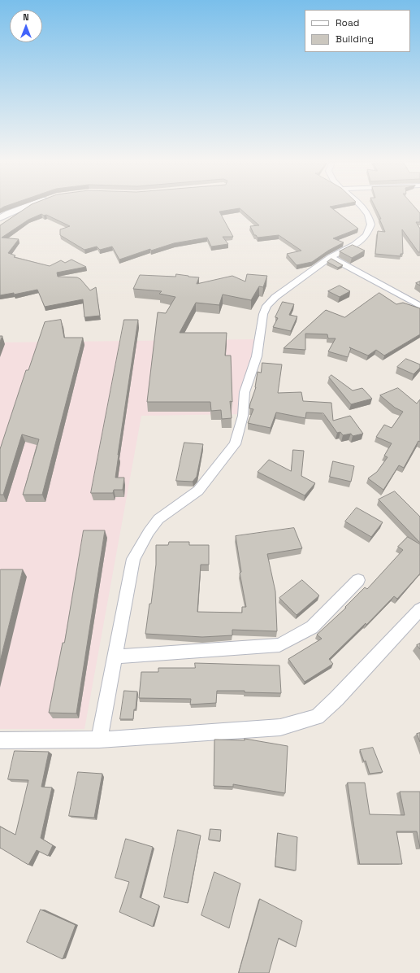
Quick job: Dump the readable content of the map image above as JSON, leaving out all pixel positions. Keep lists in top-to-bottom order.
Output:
{
  "legend": ["Road", "Building"],
  "north": "top"
}
